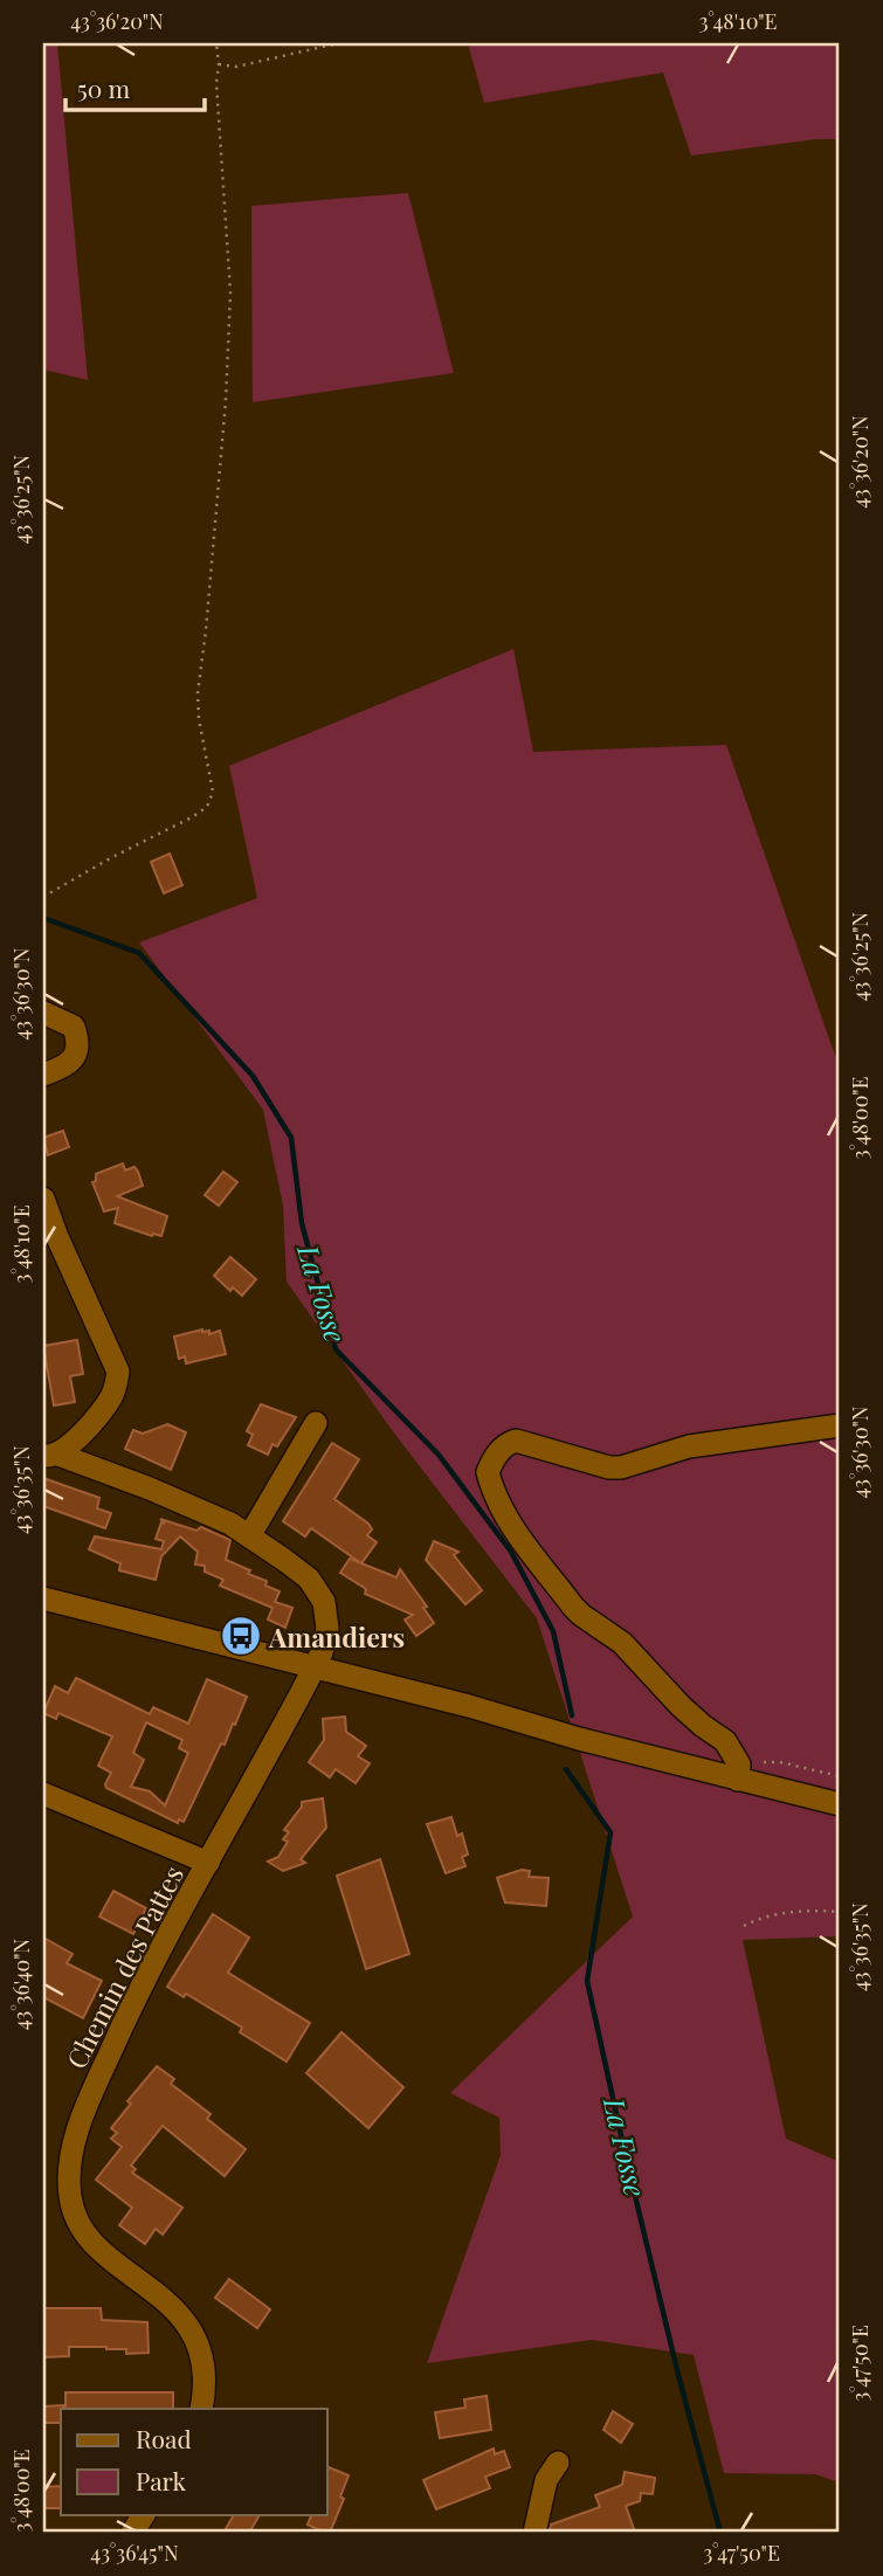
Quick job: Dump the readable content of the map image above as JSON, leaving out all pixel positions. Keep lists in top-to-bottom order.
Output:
{
  "streets": {
    "street": ["Chemin des Pattes"]
  },
  "water": ["La Fosse"],
  "places": {
    "bus stop": ["Amandiers"]
  },
  "legend": ["Road", "Park"],
  "scale_bar": "50 m",
  "coordinates": [
    "43°36'20\"N",
    "3°48'10\"E",
    "43°36'25\"N",
    "43°36'30\"N",
    "3°48'00\"E",
    "43°36'35\"N",
    "43°36'40\"N",
    "3°47'50\"E",
    "43°36'45\"N"
  ]
}
